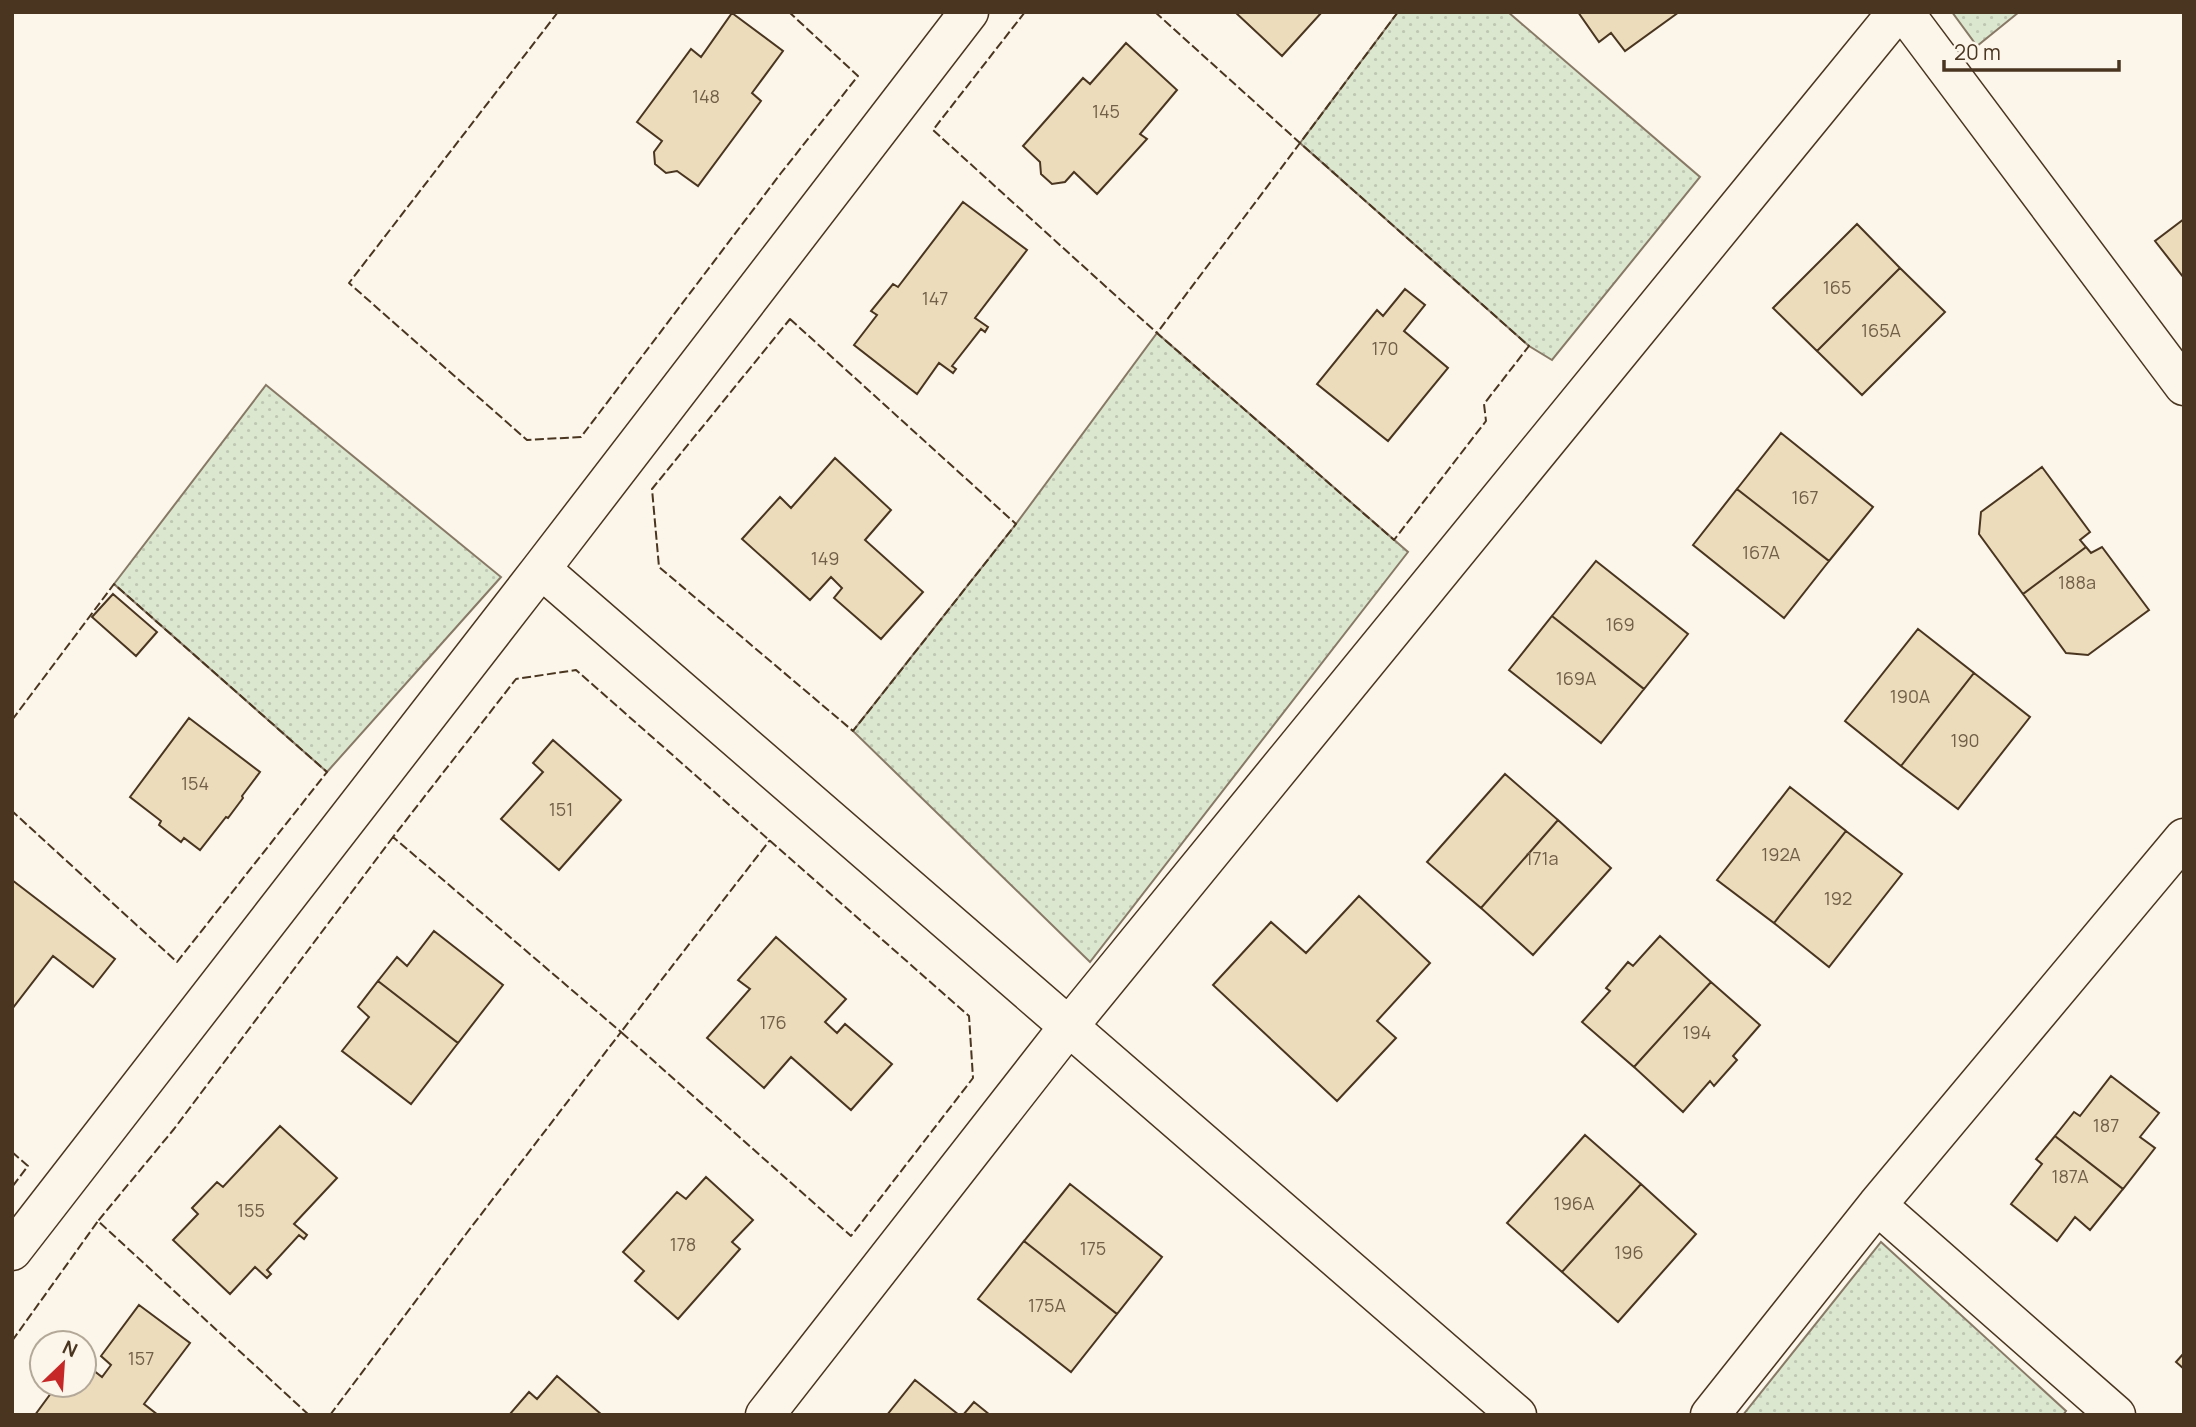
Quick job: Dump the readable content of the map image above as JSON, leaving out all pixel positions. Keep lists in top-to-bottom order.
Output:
{
  "house_numbers": [
    "148",
    "145",
    "165",
    "147",
    "165A",
    "170",
    "167",
    "167A",
    "149",
    "188a",
    "169",
    "169A",
    "190A",
    "190",
    "154",
    "151",
    "192A",
    "171a",
    "192",
    "176",
    "194",
    "187",
    "187A",
    "196A",
    "155",
    "178",
    "175",
    "196",
    "175A",
    "157"
  ],
  "scale_bar": "20 m",
  "north": "top right"
}
